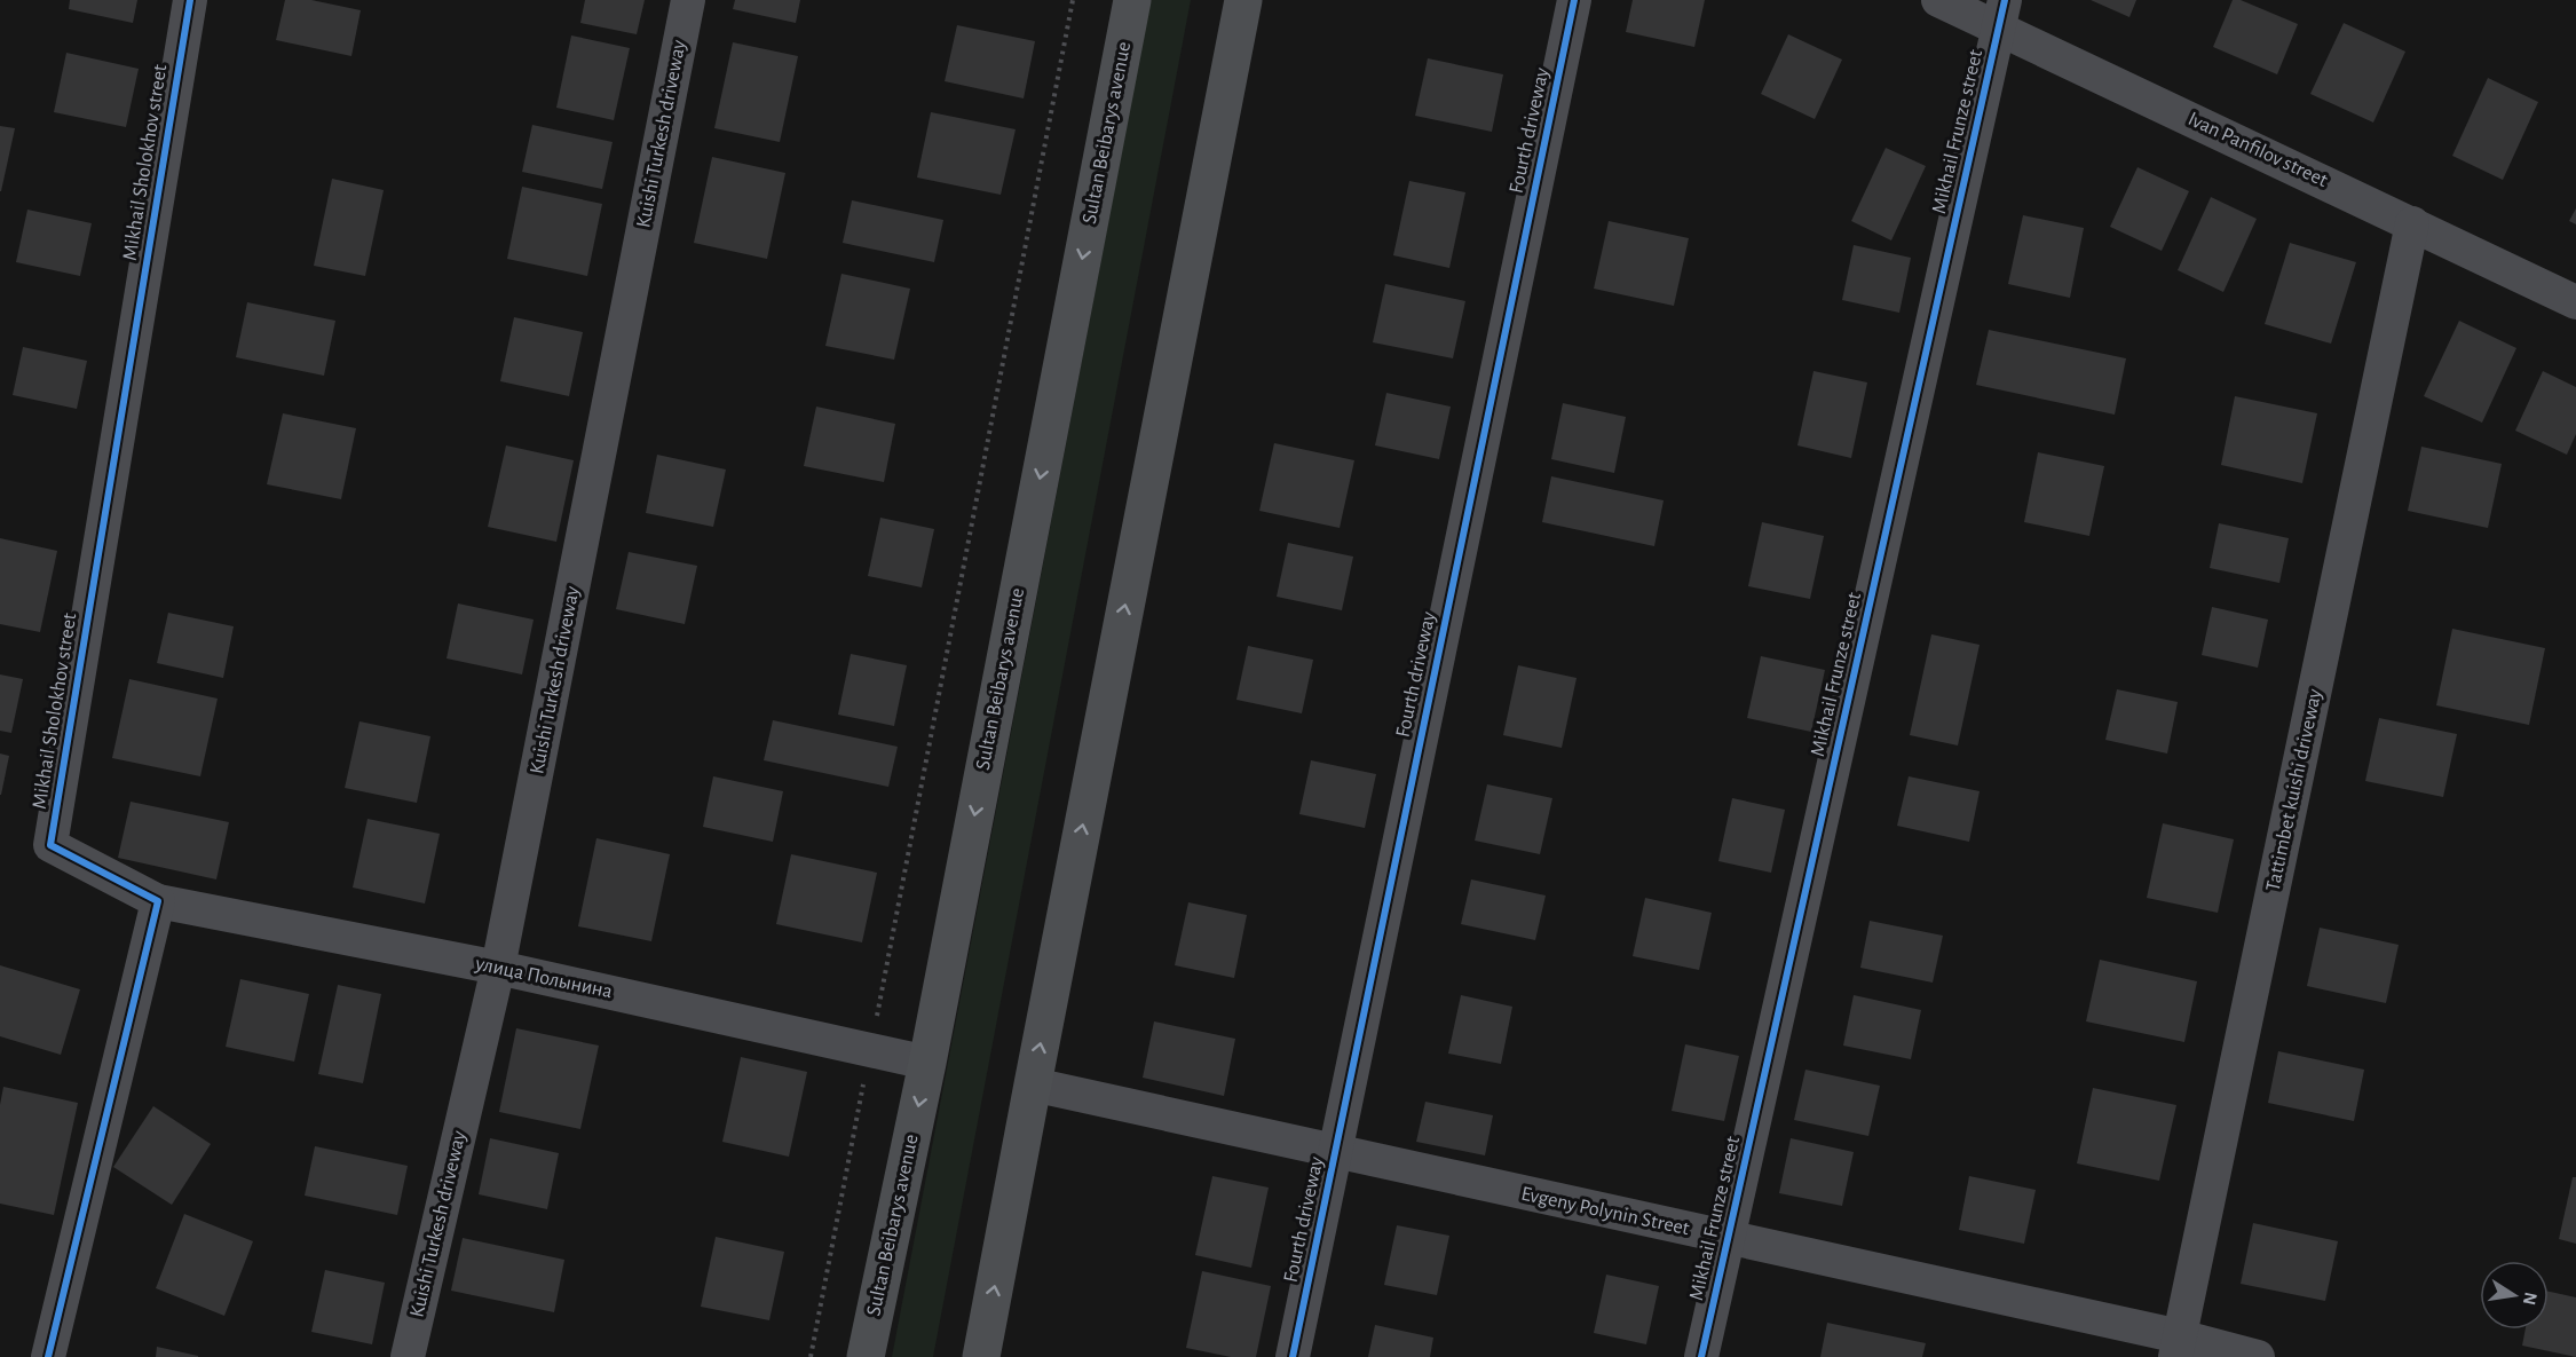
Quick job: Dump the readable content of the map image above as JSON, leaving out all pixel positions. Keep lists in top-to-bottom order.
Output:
{
  "streets": {
    "main road": ["Sultan Beibarys avenue"],
    "street": [
      "Fourth driveway",
      "Mikhail Frunze street",
      "Kuishi Turkesh driveway",
      "Ivan Panfilov street",
      "Mikhail Sholokhov street",
      "Tattimbet kuishi driveway",
      "улица Полынина",
      "Evgeny Polynin Street"
    ]
  },
  "crossings": [
    ["Fourth driveway", "Evgeny Polynin Street"],
    ["Mikhail Frunze street", "Ivan Panfilov street"],
    ["Mikhail Frunze street", "Evgeny Polynin Street"],
    ["Sultan Beibarys avenue", "улица Полынина"],
    ["Kuishi Turkesh driveway", "улица Полынина"],
    ["Ivan Panfilov street", "Tattimbet kuishi driveway"],
    ["Mikhail Sholokhov street", "улица Полынина"],
    ["Tattimbet kuishi driveway", "Evgeny Polynin Street"]
  ],
  "north": "right"
}
